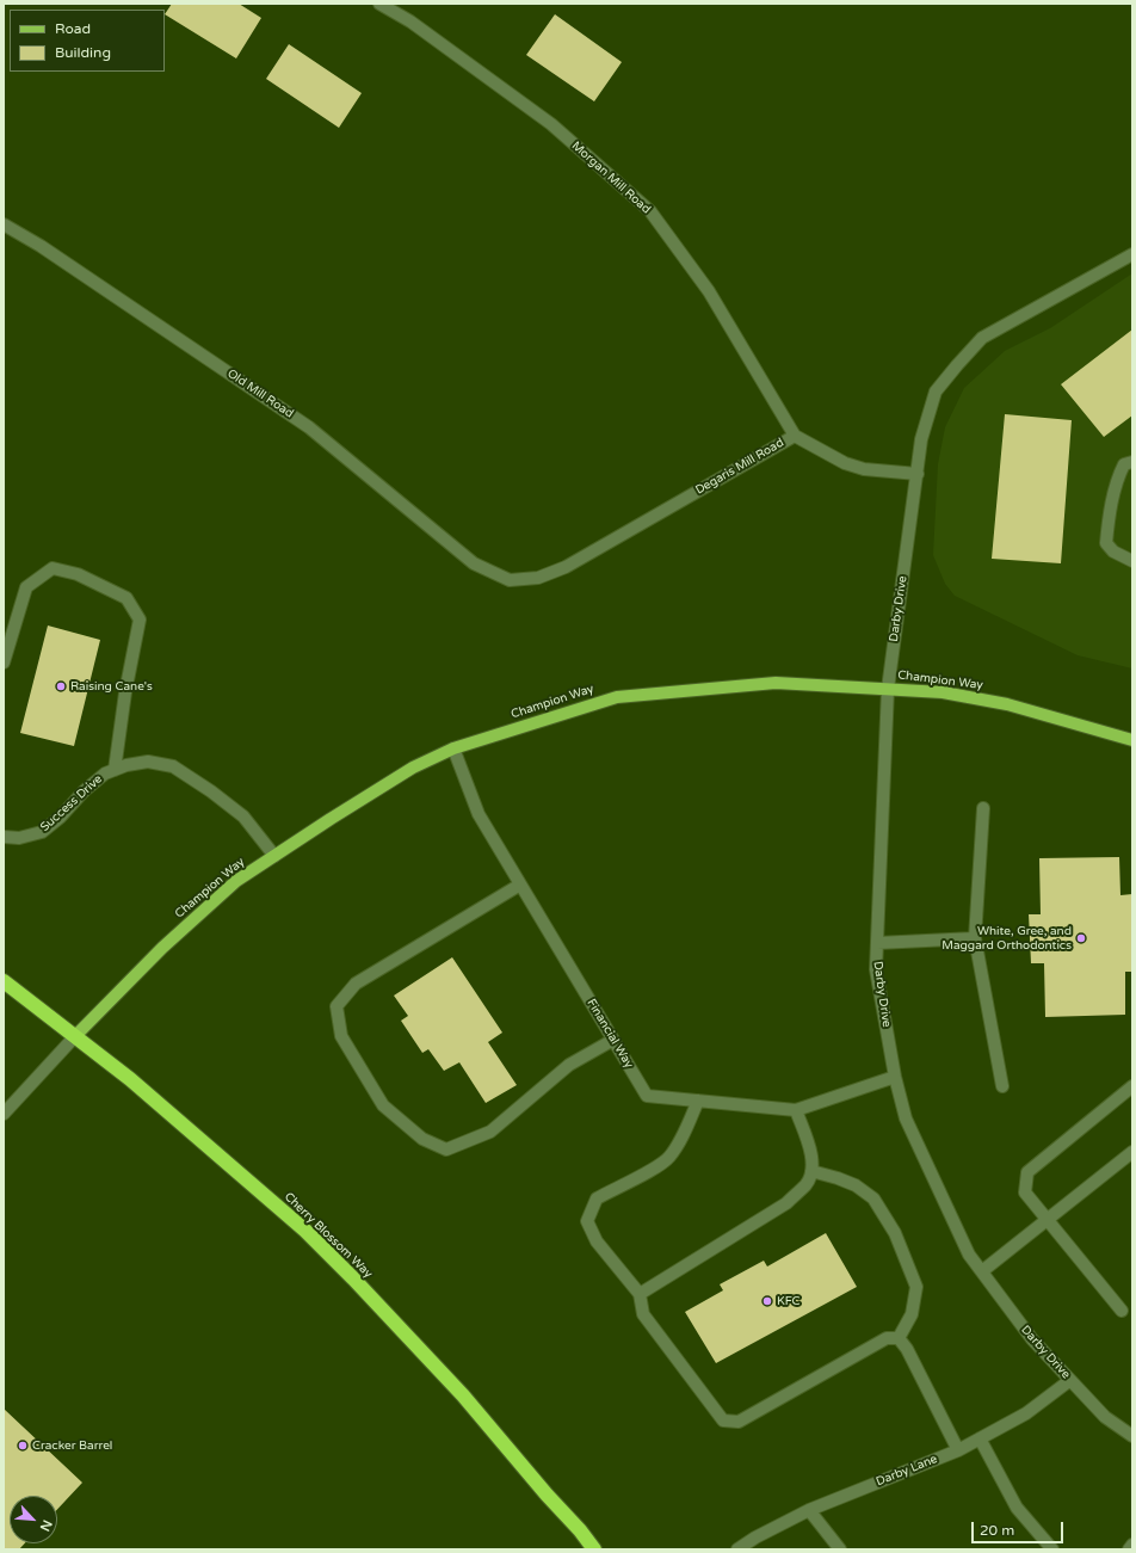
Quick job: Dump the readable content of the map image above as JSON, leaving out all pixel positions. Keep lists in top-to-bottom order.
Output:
{
  "streets": {
    "highway": ["Cherry Blossom Way"],
    "main road": ["Champion Way"],
    "street": [
      "Morgan Mill Road",
      "Old Mill Road",
      "Degaris Mill Road",
      "Darby Drive",
      "Success Drive",
      "Financial Way",
      "Darby Lane"
    ]
  },
  "crossings": [
    ["Morgan Mill Road", "Degaris Mill Road"],
    ["Old Mill Road", "Degaris Mill Road"],
    ["Degaris Mill Road", "Darby Drive"],
    ["Darby Drive", "Champion Way"],
    ["Darby Drive", "Financial Way"],
    ["Darby Drive", "Darby Lane"],
    ["Champion Way", "Success Drive"],
    ["Champion Way", "Financial Way"],
    ["Champion Way", "Cherry Blossom Way"]
  ],
  "places": [
    "Raising Cane's",
    "White, Gree, and Maggard Orthodontics",
    "KFC",
    "Cracker Barrel"
  ],
  "legend": ["Road", "Building"],
  "scale_bar": "20 m",
  "north": "bottom right"
}
